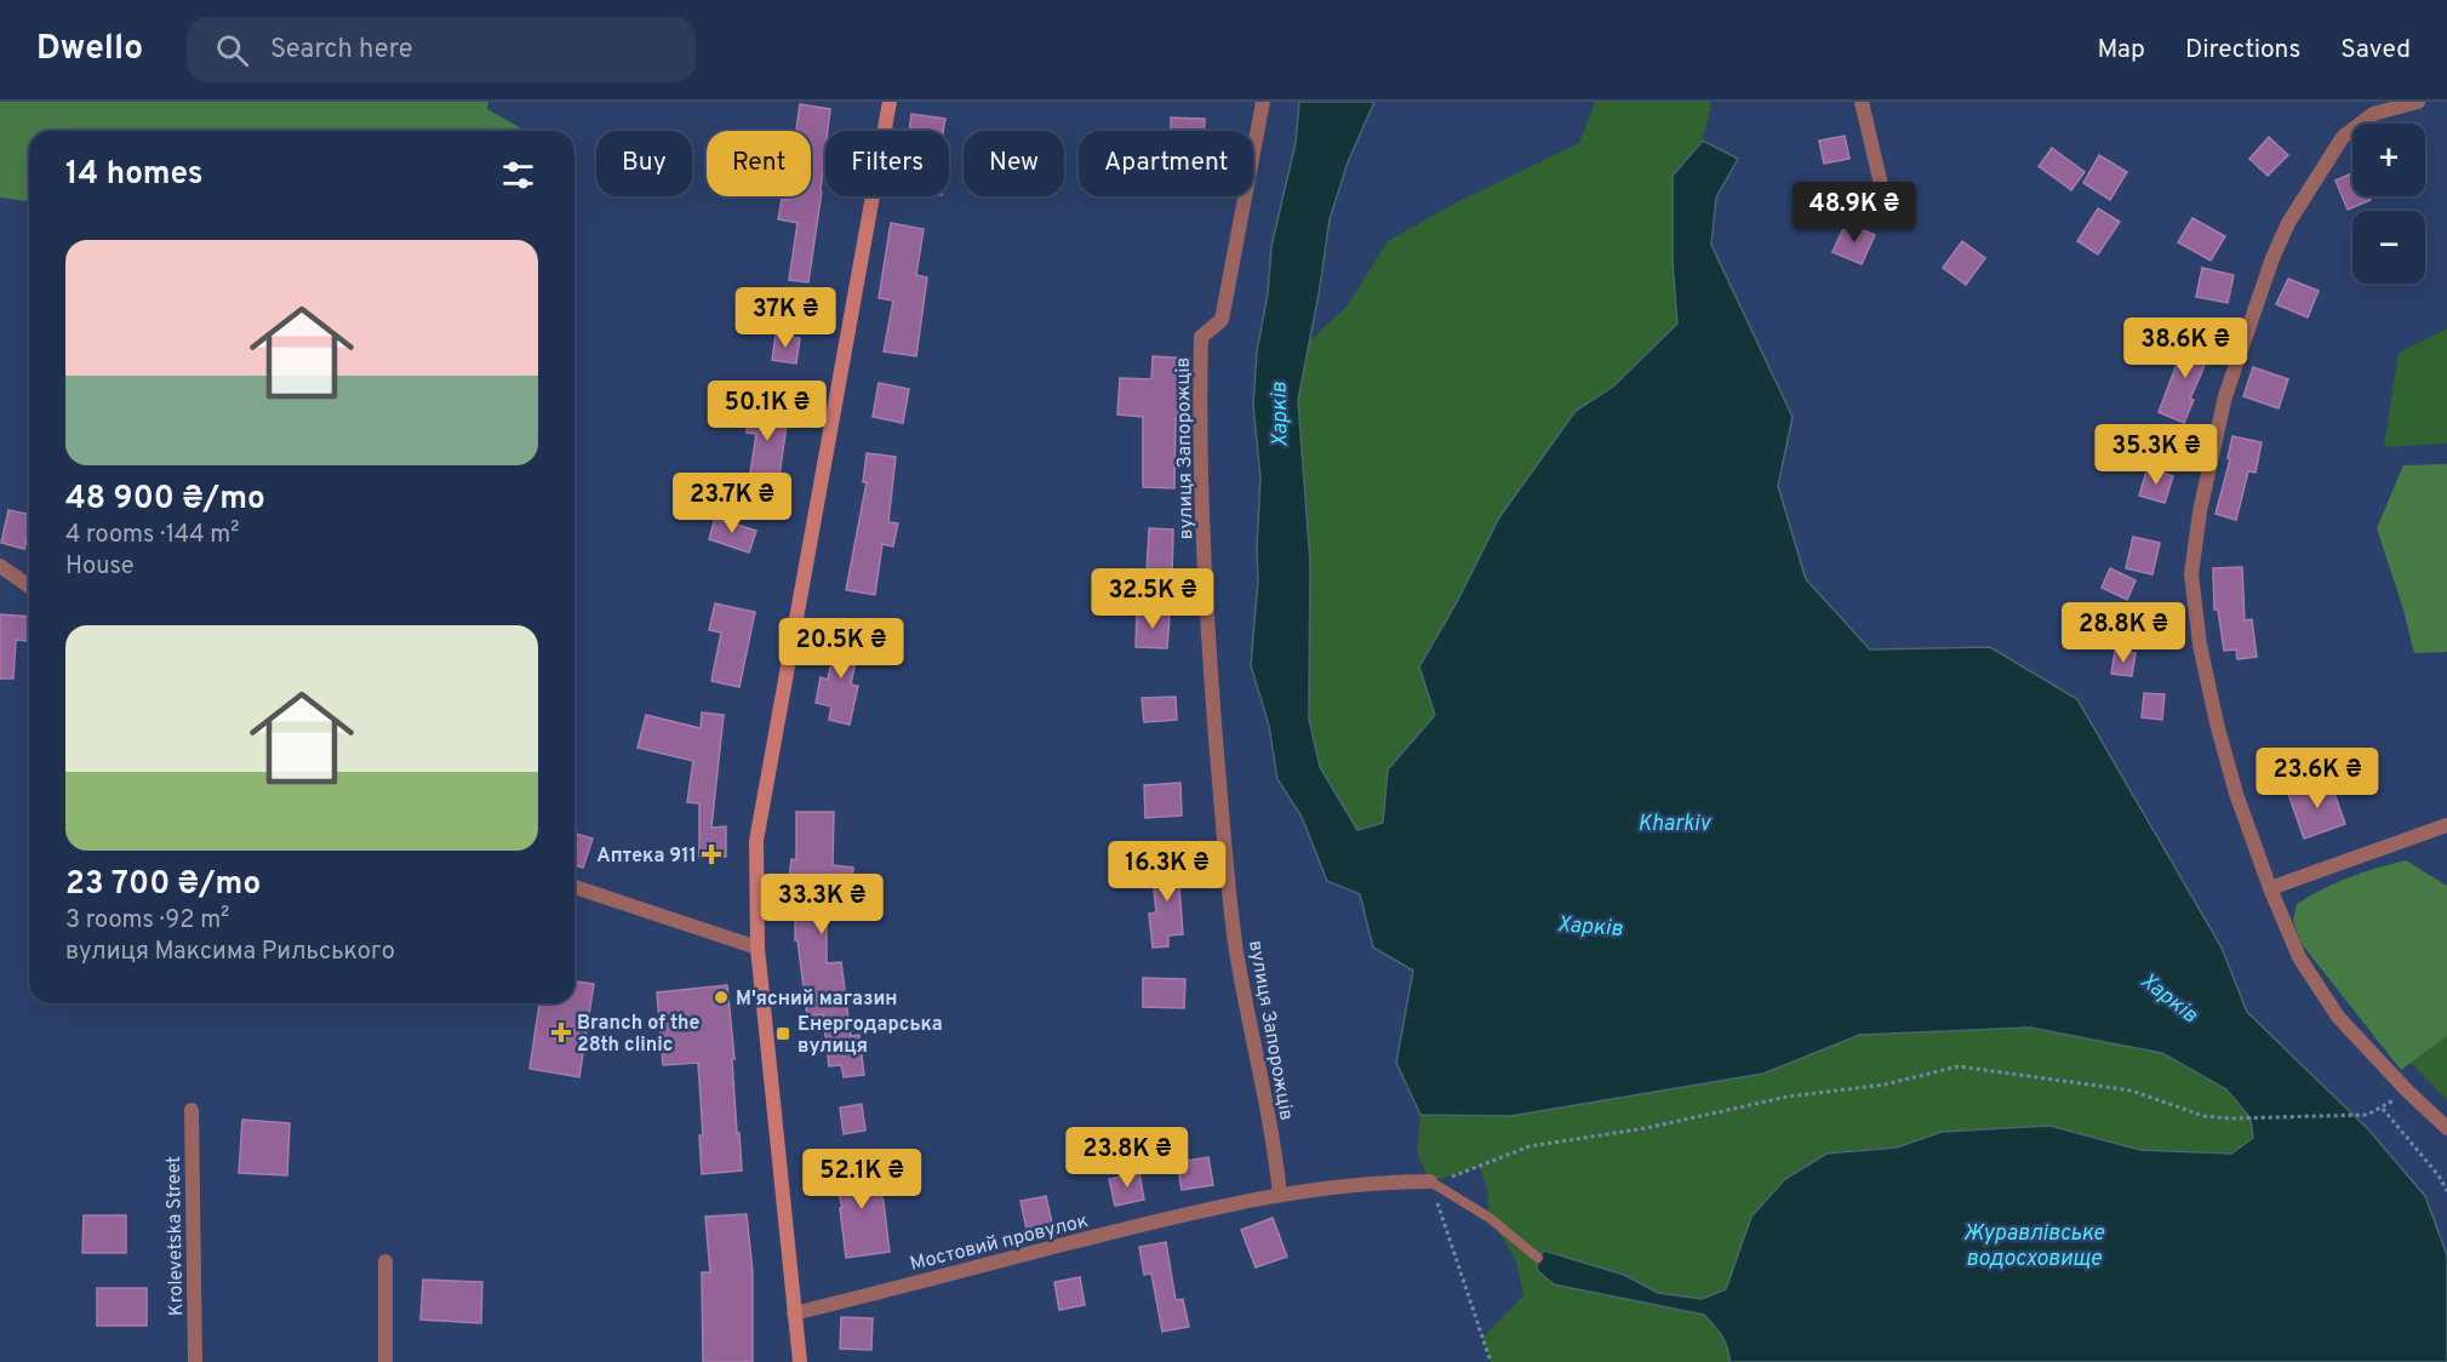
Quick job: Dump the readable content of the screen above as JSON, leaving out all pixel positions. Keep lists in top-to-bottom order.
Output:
{
  "streets": {
    "street": ["вулиця Запорожців", "Krolevetska Street", "Мостовий провулок"]
  },
  "crossings": [
    ["вулиця Запорожців", "Мостовий провулок"]
  ],
  "water": ["Харків", "Kharkiv", "Журавлівське водосховище"],
  "places": {
    "health": ["Аптека 911", "Branch of the 28th clinic"],
    "other": ["М'ясний магазин"],
    "transit": ["Енергодарська вулиця"]
  },
  "page": {
    "header": "Dwello",
    "search": "Search here",
    "nav": ["Map", "Directions", "Saved"],
    "map_buttons": ["+", "−"],
    "chip": [
      "Buy",
      "Rent",
      "Filters",
      "New",
      "Apartment"
    ],
    "heading": "14 homes",
    "price": [
      "48.9K ₴",
      "37K ₴",
      "38.6K ₴",
      "50.1K ₴",
      "35.3K ₴",
      "23.7K ₴",
      "32.5K ₴",
      "28.8K ₴",
      "20.5K ₴",
      "23.6K ₴",
      "16.3K ₴",
      "33.3K ₴",
      "23.8K ₴",
      "52.1K ₴"
    ],
    "list": [
      {
        "name": "48 900 ₴/mo",
        "note": "4 rooms · 144 m² · House"
      },
      {
        "name": "23 700 ₴/mo",
        "note": "3 rooms · 92 m² · вулиця Максима Рильського"
      }
    ]
  }
}
